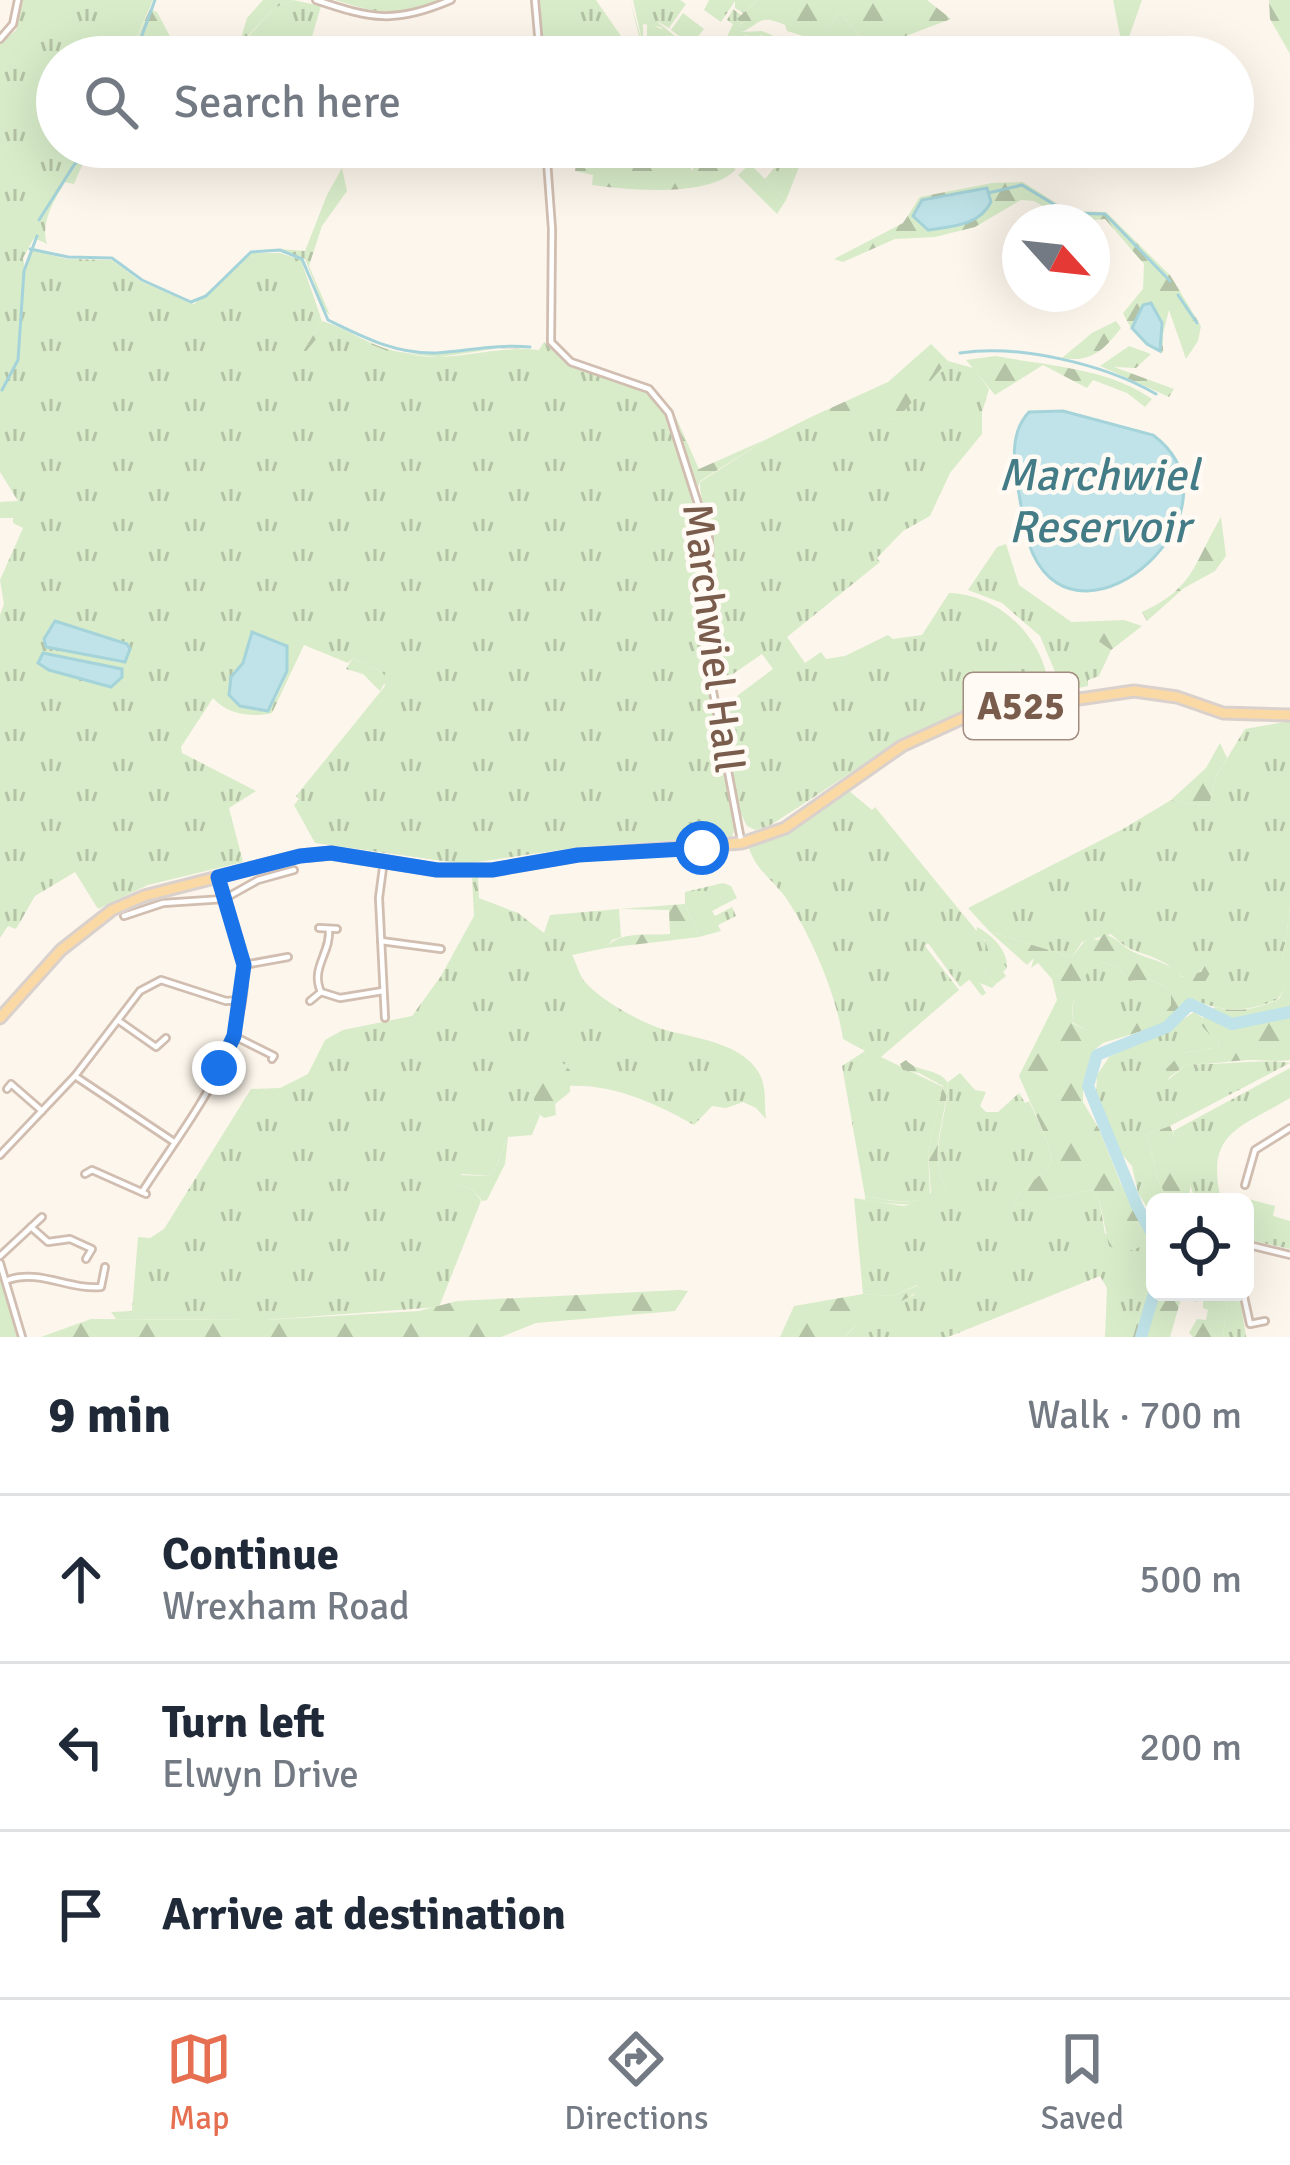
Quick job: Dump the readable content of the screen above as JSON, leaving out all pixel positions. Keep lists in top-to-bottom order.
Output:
{
  "streets": {
    "main road": ["A525"],
    "street": ["Marchwiel Hall"]
  },
  "crossings": [
    ["Marchwiel Hall", "A525"]
  ],
  "water": ["Marchwiel Reservoir"],
  "north": "bottom right",
  "page": {
    "search": "Search here",
    "heading": ["9 min", "Walk · 700 m"],
    "list": [
      ["Continue", "Wrexham Road", "500 m"],
      ["Turn left", "Elwyn Drive", "200 m"],
      "Arrive at destination"
    ],
    "nav": ["Map", "Directions", "Saved"]
  }
}
